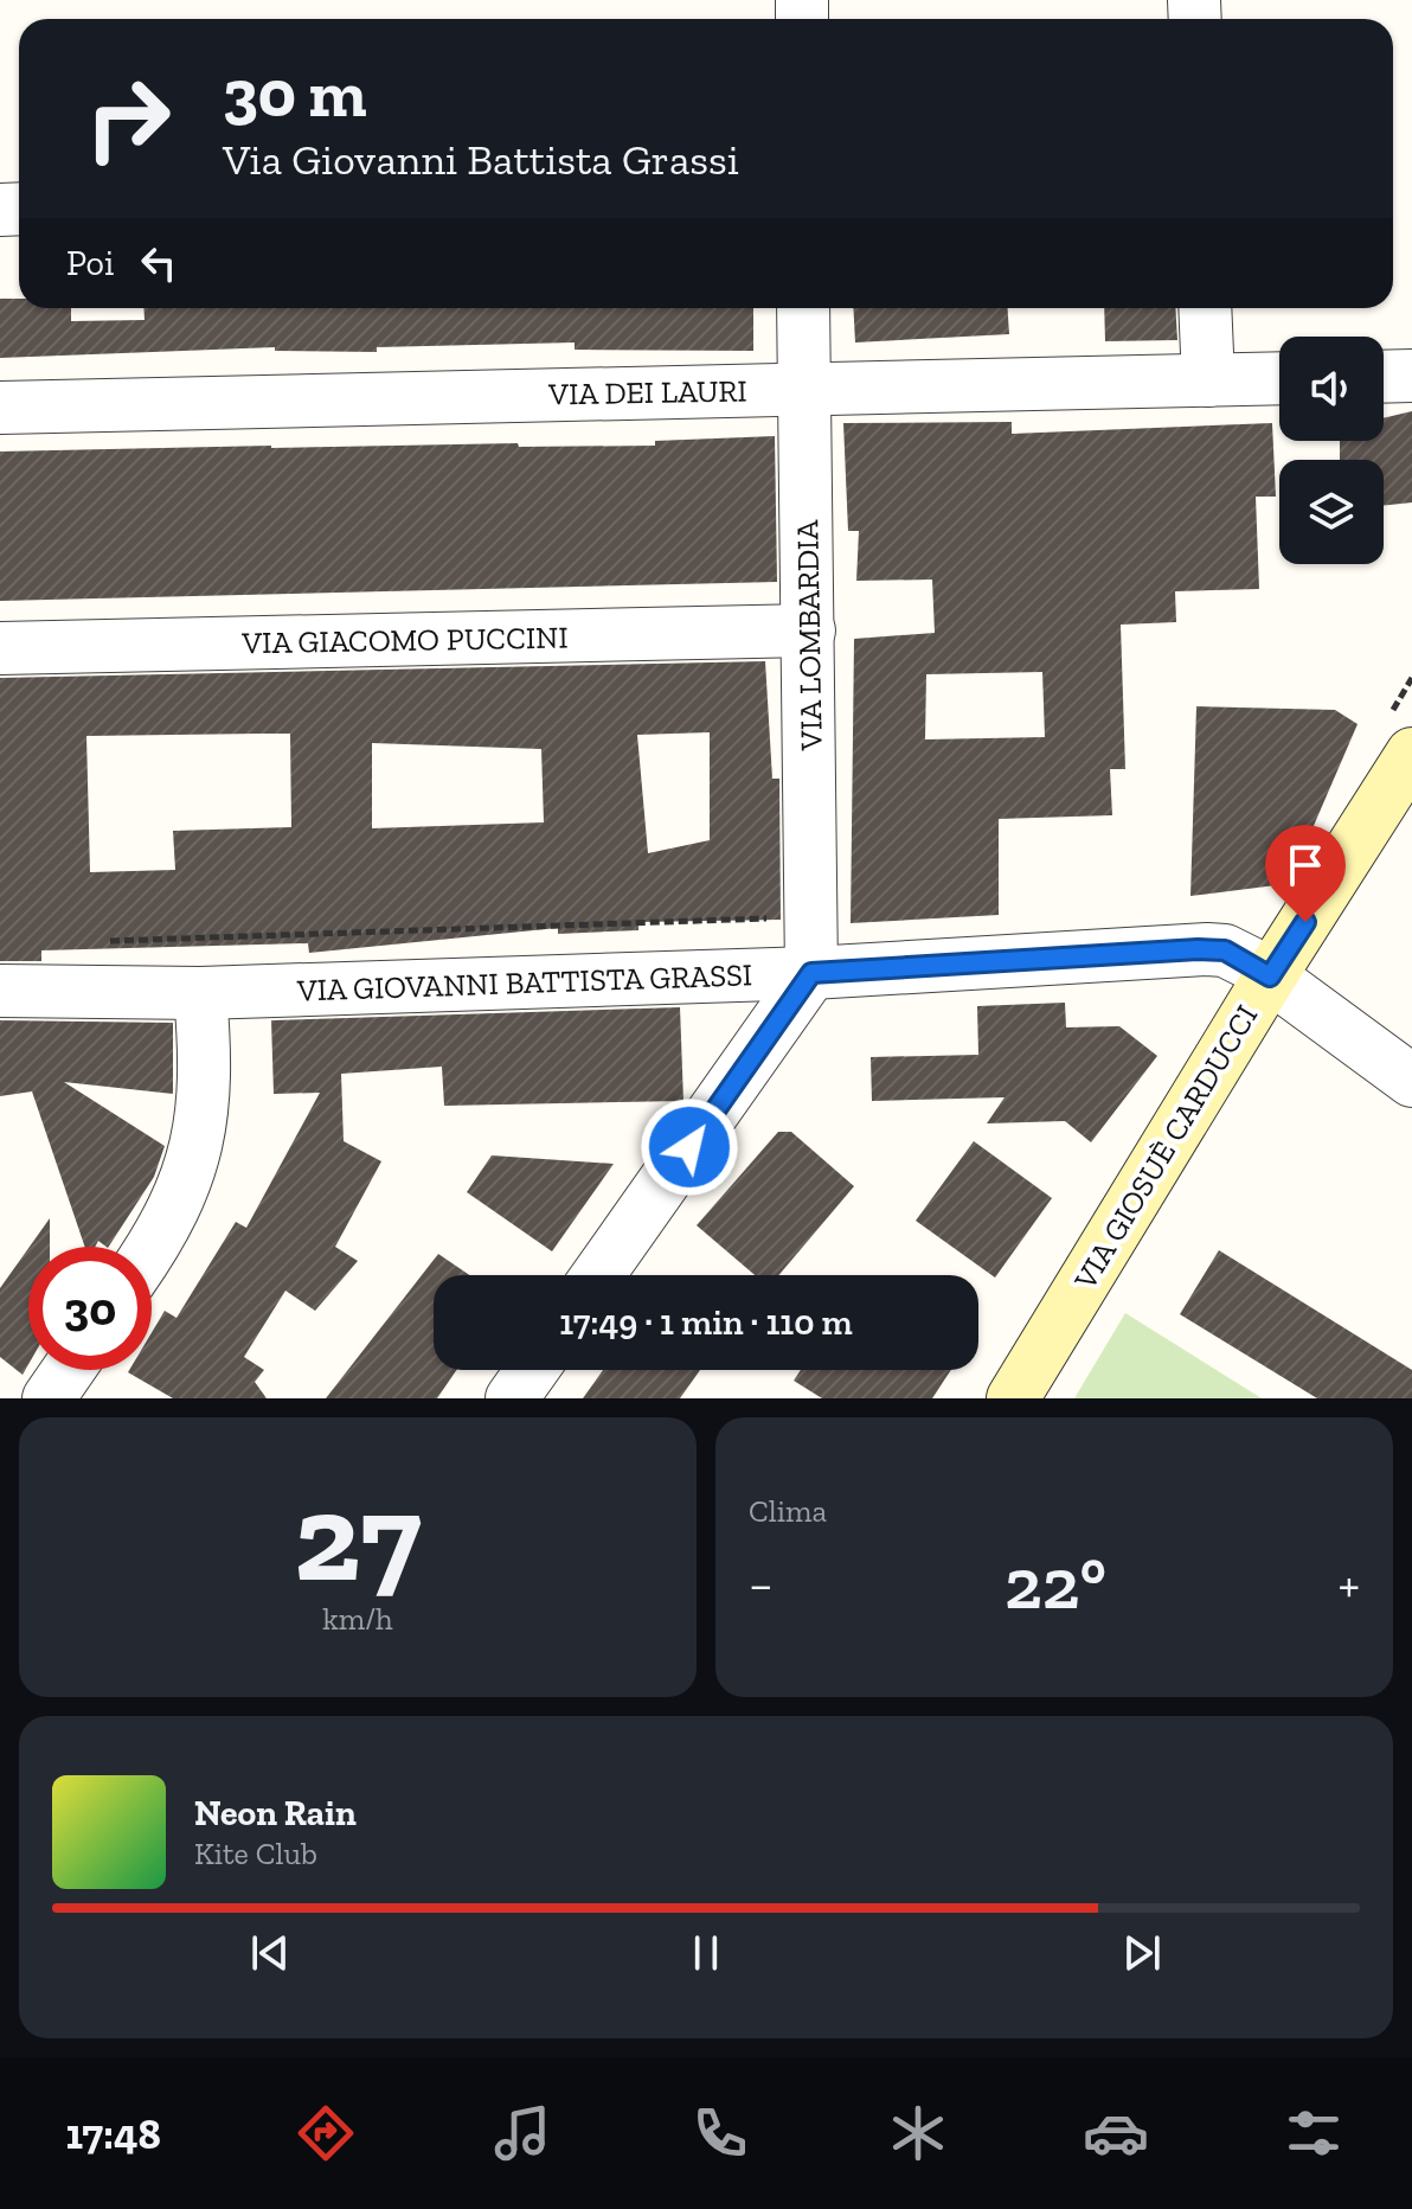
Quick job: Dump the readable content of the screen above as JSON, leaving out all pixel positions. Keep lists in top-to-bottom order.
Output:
{
  "streets": {
    "street": [
      "VIA DEI LAURI",
      "VIA LOMBARDIA",
      "VIA GIACOMO PUCCINI",
      "VIA GIOVANNI BATTISTA GRASSI",
      "VIA GIOSUÈ CARDUCCI"
    ]
  },
  "crossings": [
    ["VIA DEI LAURI", "VIA LOMBARDIA"],
    ["VIA LOMBARDIA", "VIA GIACOMO PUCCINI"],
    ["VIA LOMBARDIA", "VIA GIOVANNI BATTISTA GRASSI"],
    ["VIA GIOVANNI BATTISTA GRASSI", "VIA GIOSUÈ CARDUCCI"]
  ],
  "page": {
    "turn": ["30 m", "Via Giovanni Battista Grassi"],
    "then": "Poi",
    "limit": "30",
    "trip": "17:49 · 1 min · 110 m",
    "tile": [
      ["27", "km/h"],
      "Clima"
    ],
    "heat": ["−", "22°", "+"],
    "song": ["Neon Rain", "Kite Club"],
    "tabs": "17:48"
  }
}
